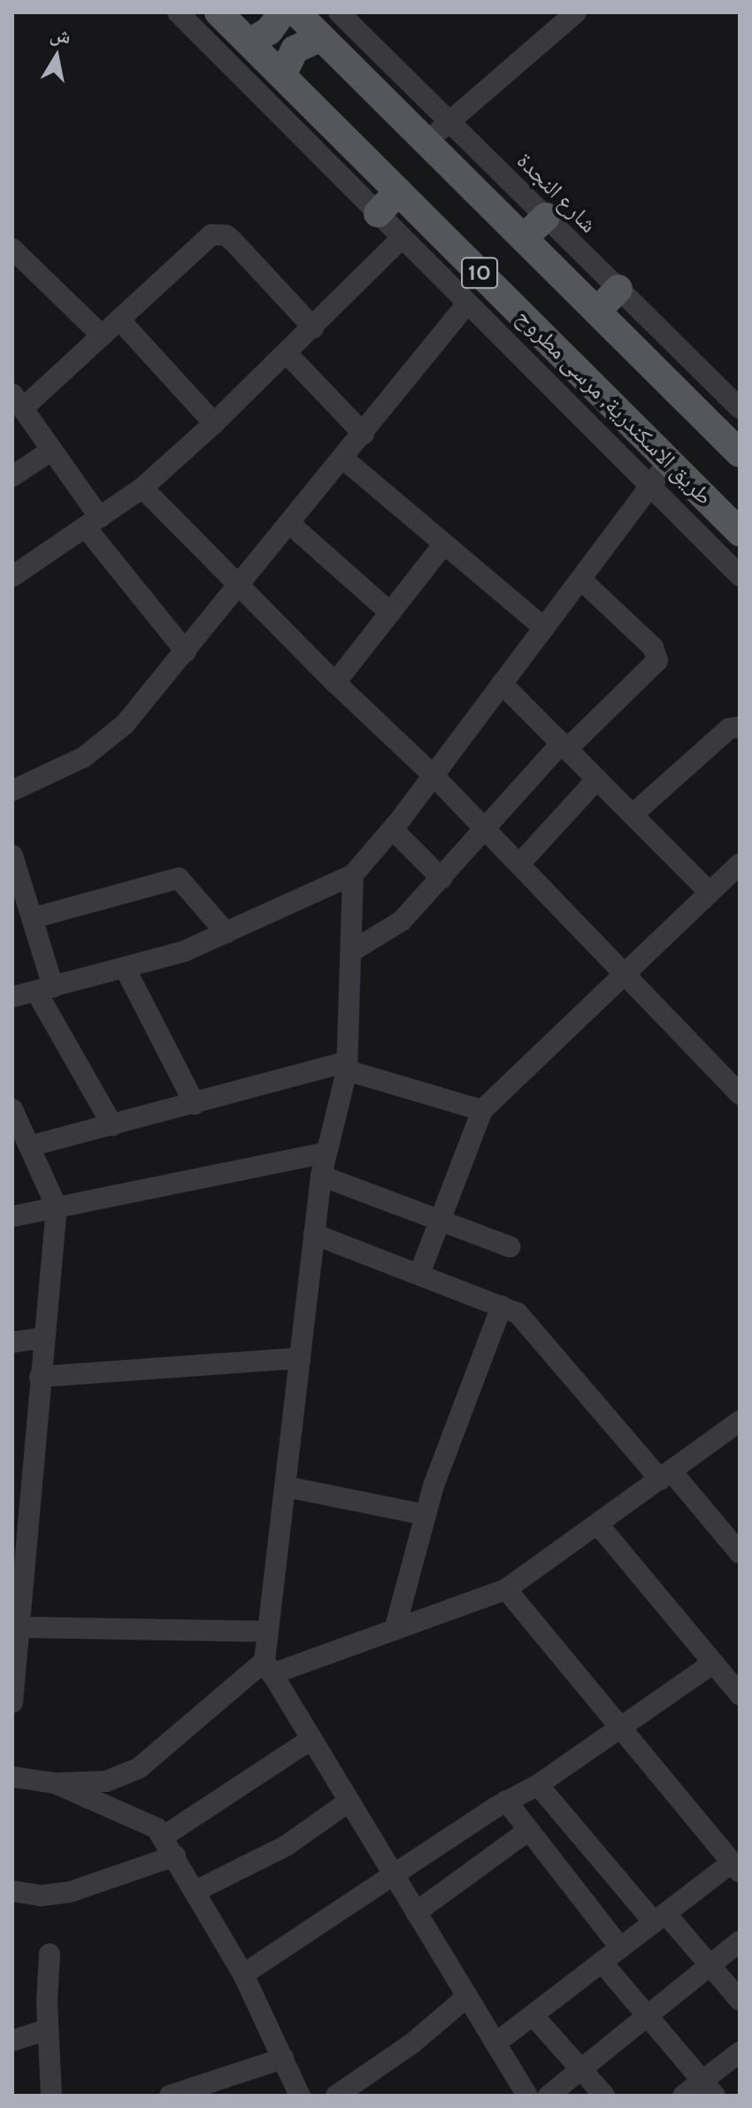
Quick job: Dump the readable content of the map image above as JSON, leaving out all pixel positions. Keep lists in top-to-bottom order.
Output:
{
  "streets": {
    "main road": ["10", "طريق الاسكندرية, مرسى مطروح"],
    "street": ["شارع النجدة"]
  },
  "crossings": [
    ["شارع النجدة", "10"]
  ],
  "north": "top"
}
